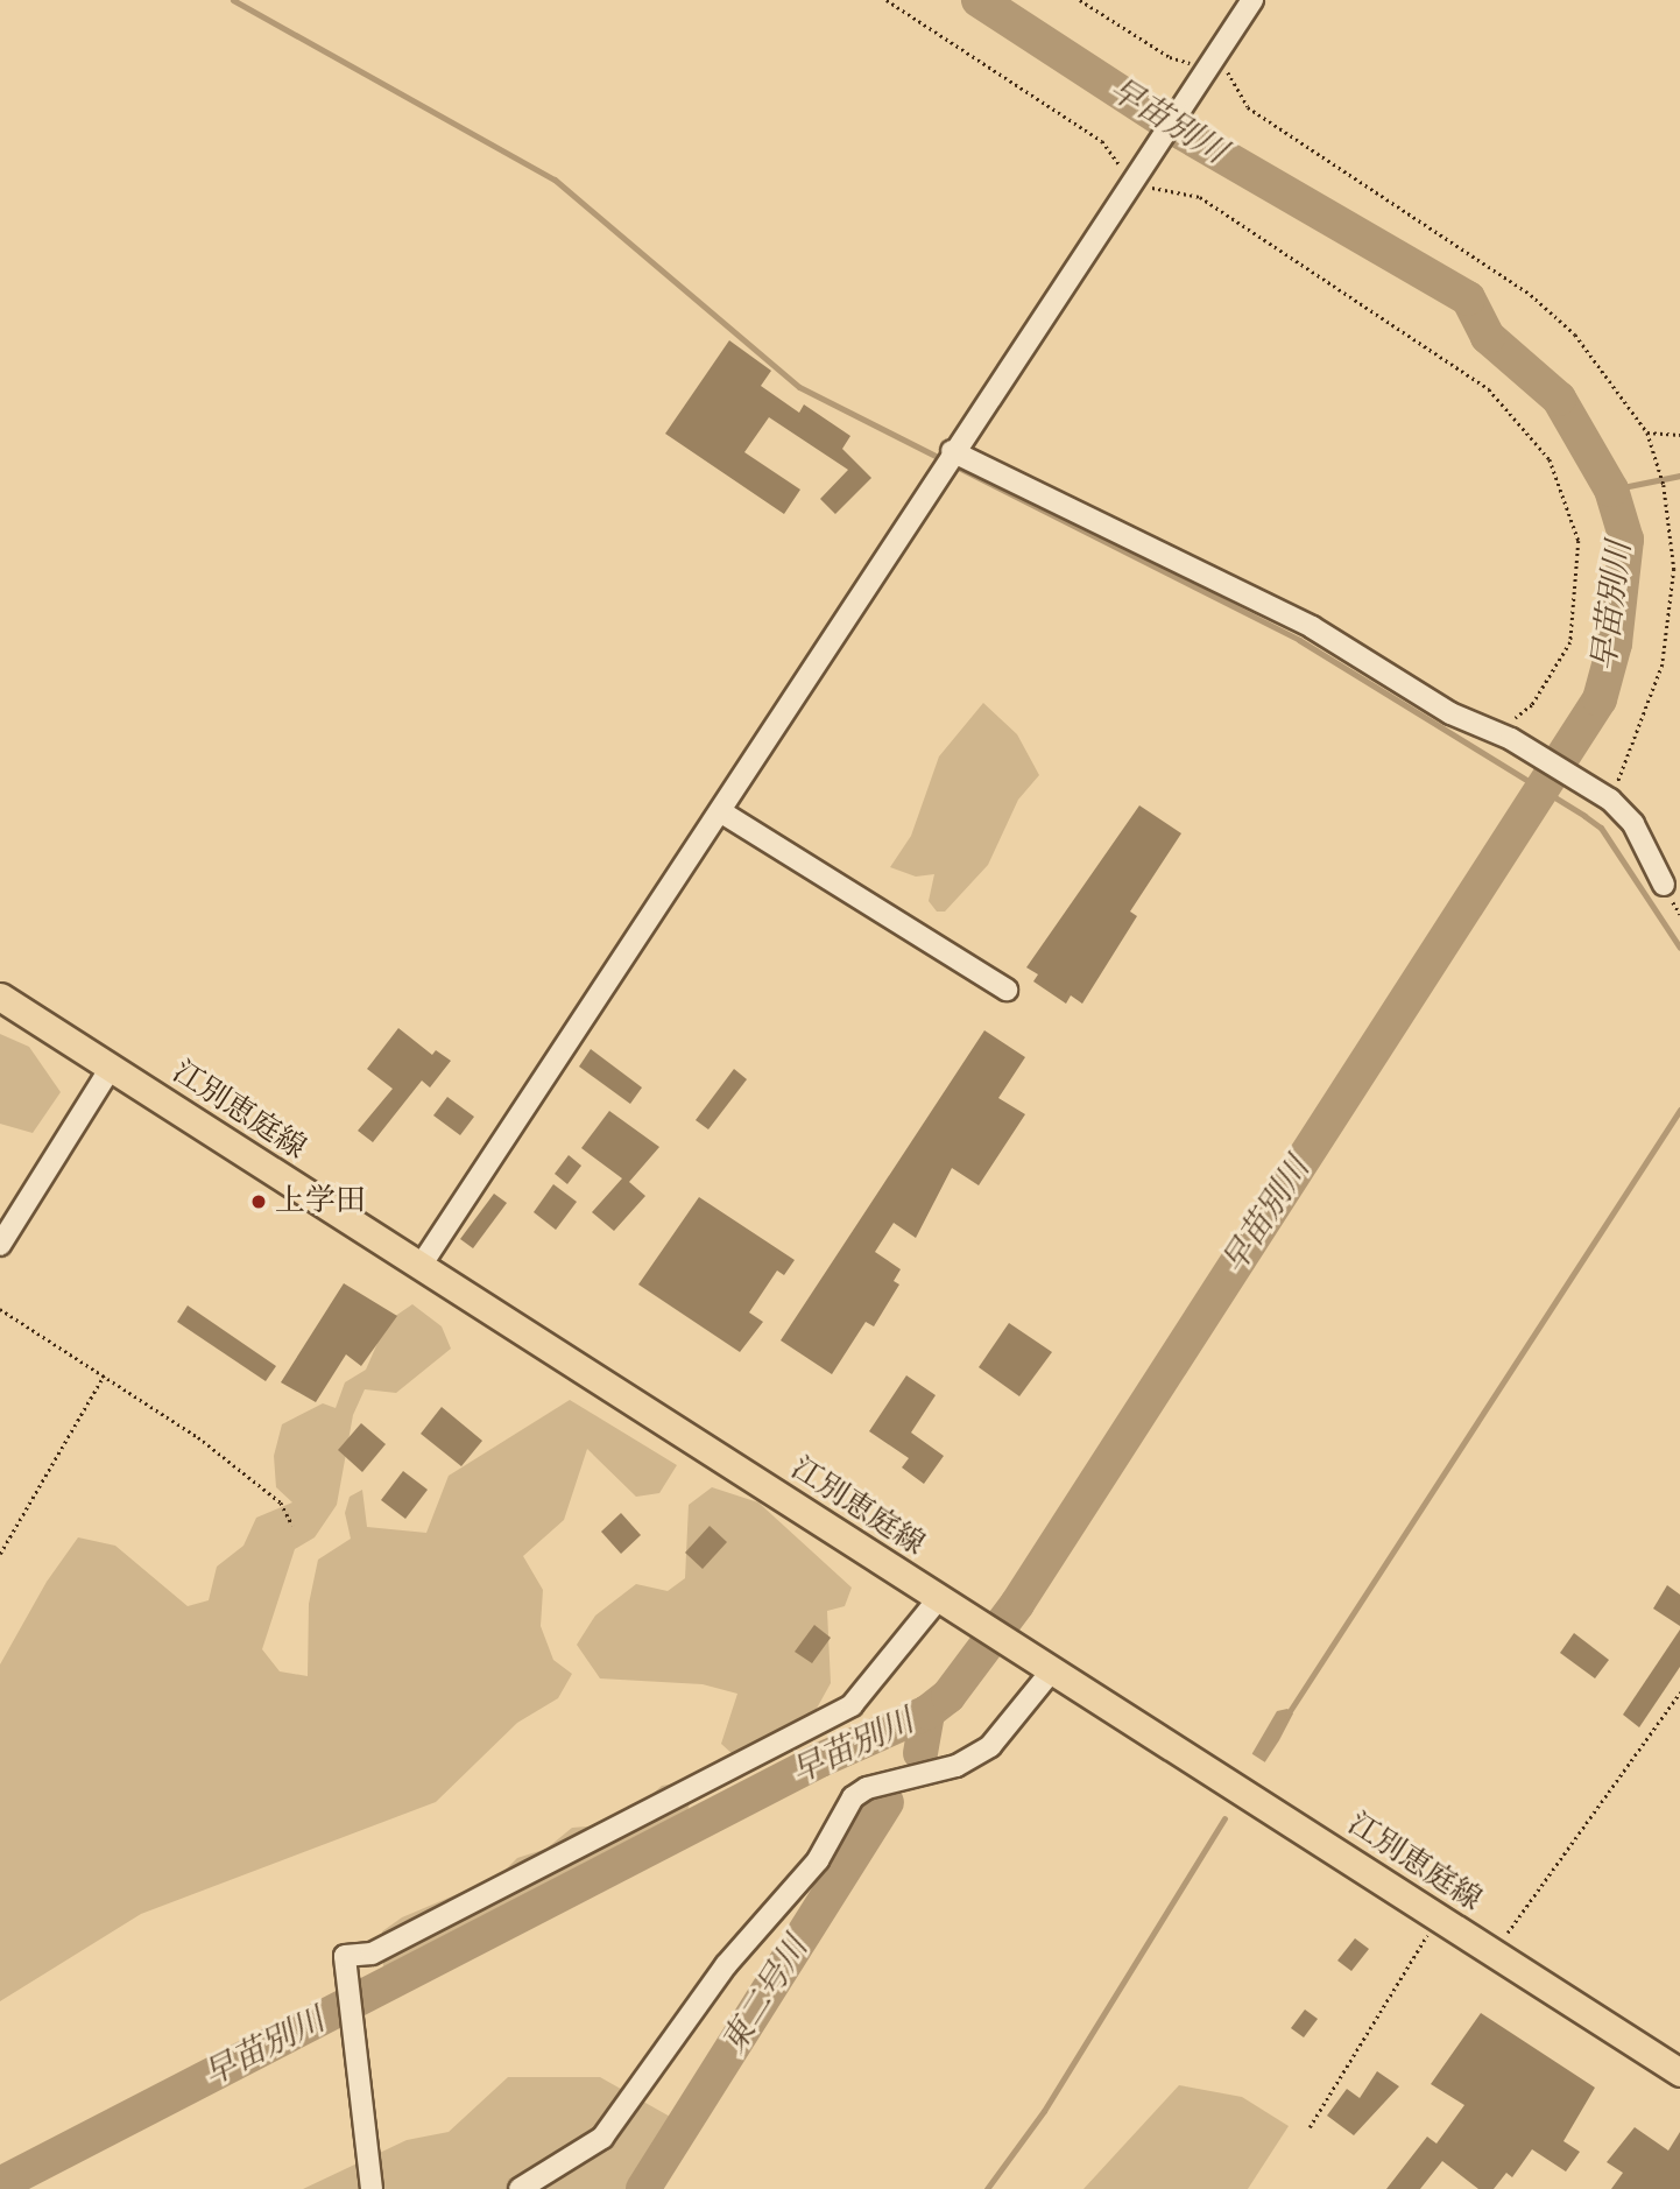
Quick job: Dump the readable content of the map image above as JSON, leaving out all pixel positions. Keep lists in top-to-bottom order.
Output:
{
  "streets": {
    "main road": ["江別恵庭線"]
  },
  "water": ["早苗別川", "東二号川"],
  "places": ["上学田"]
}
